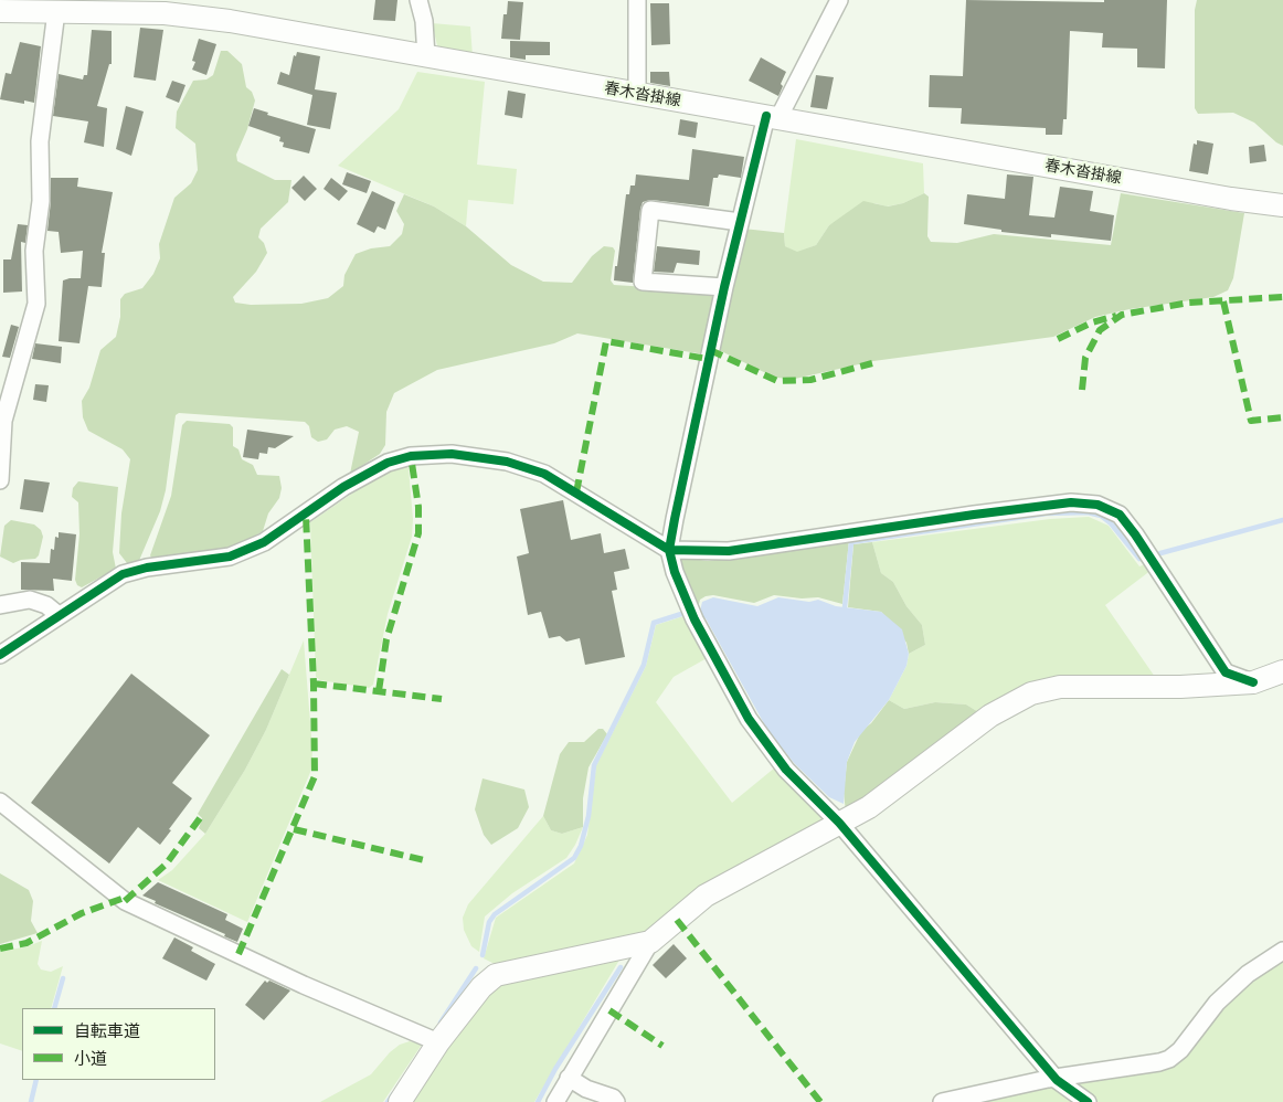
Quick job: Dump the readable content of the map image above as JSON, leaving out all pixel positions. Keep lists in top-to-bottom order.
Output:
{
  "streets": {
    "main road": ["春木沓掛線"]
  },
  "legend": ["自転車道", "小道"]
}
